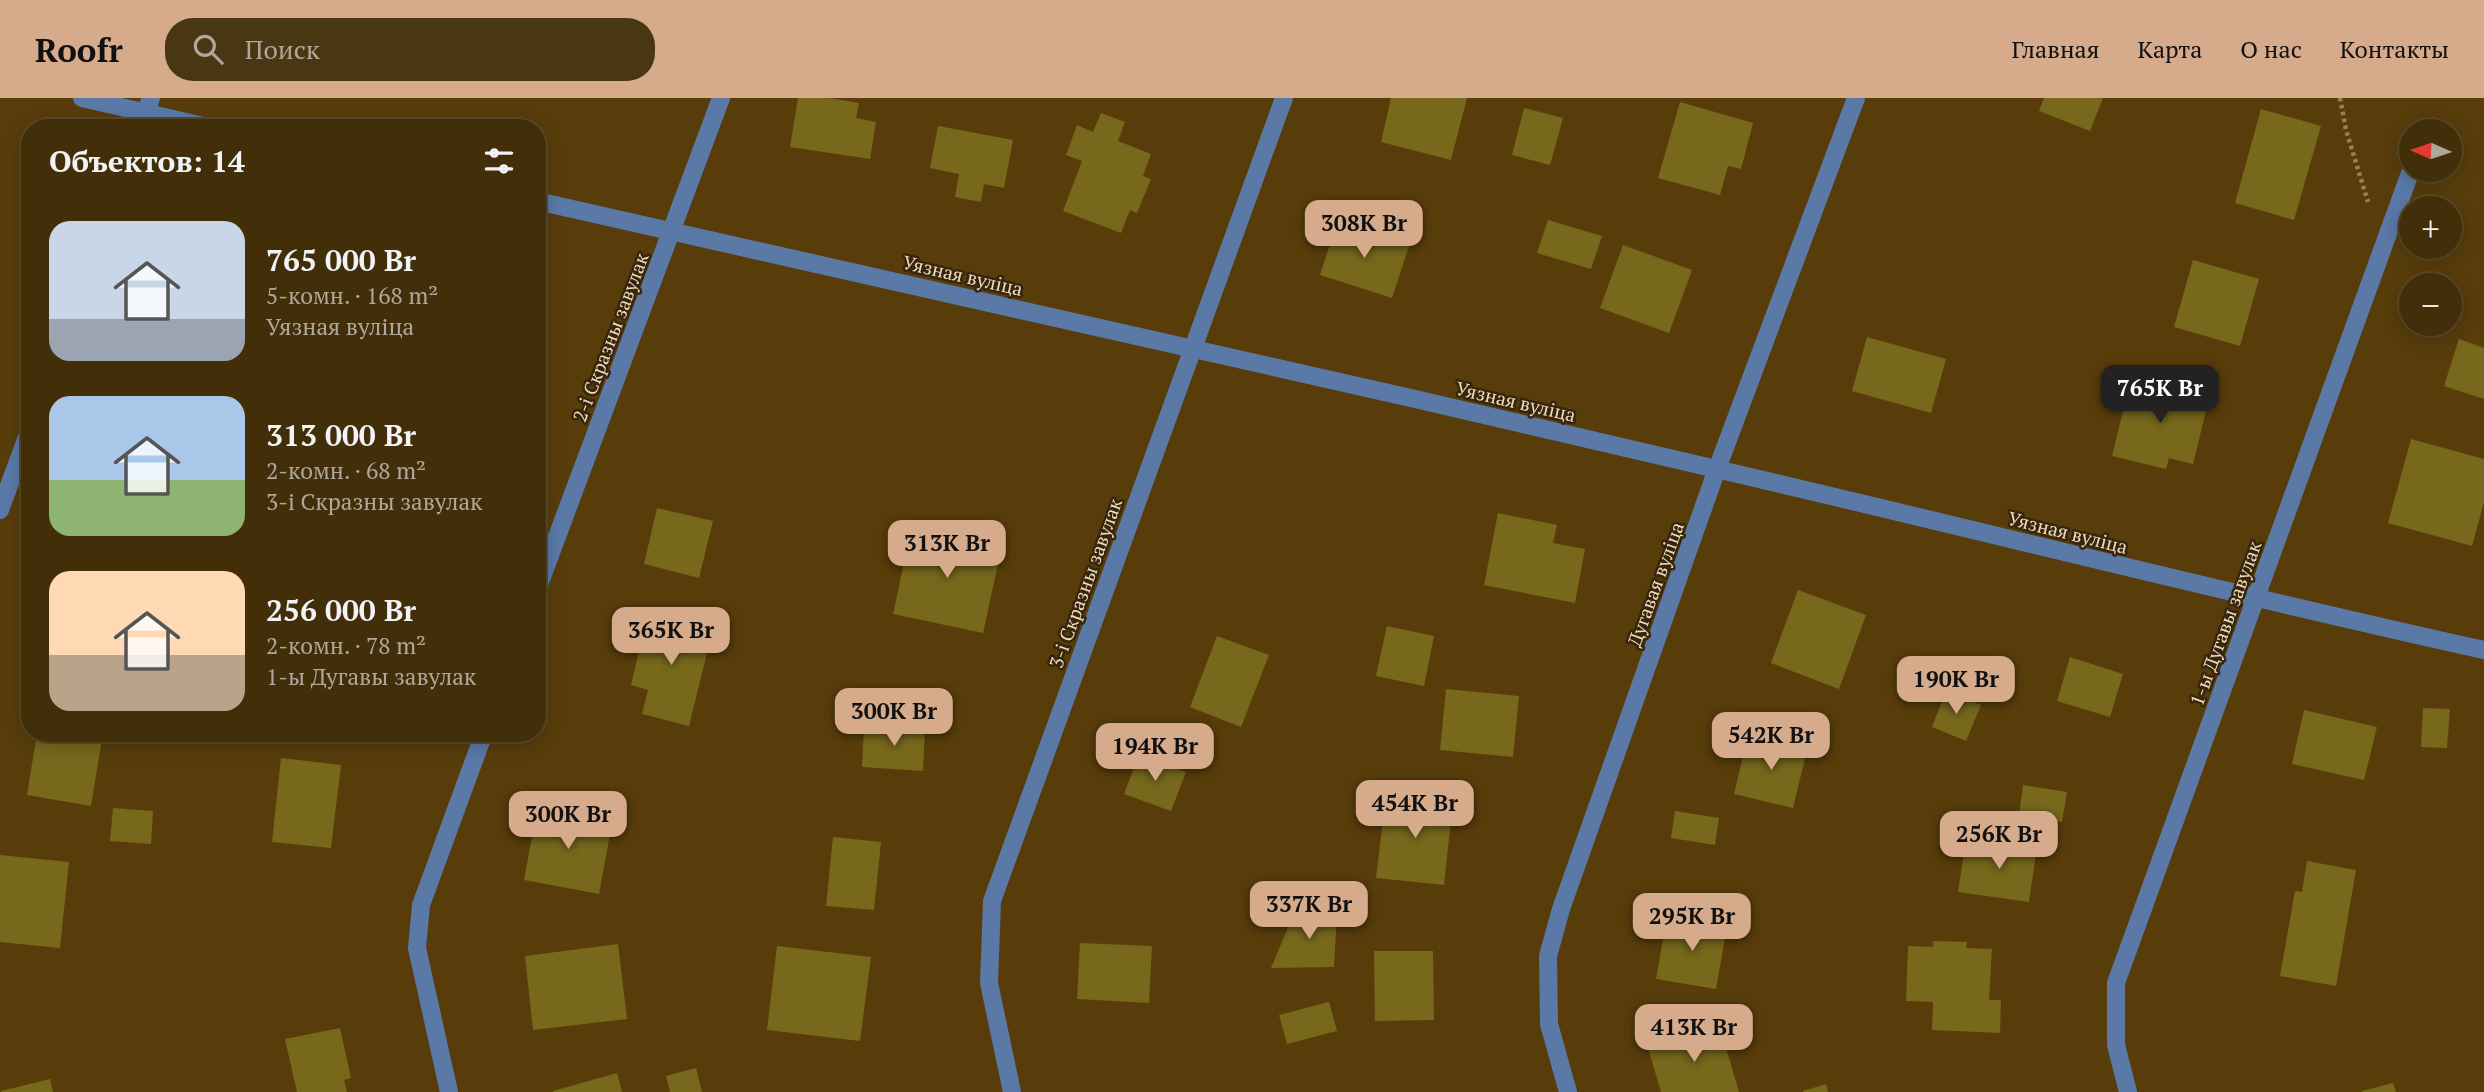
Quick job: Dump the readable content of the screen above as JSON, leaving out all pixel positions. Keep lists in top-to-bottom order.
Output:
{
  "streets": {
    "street": [
      "Уязная вуліца",
      "2-і Скразны завулак",
      "3-і Скразны завулак",
      "Дугавая вуліца",
      "1-ы Дугавы завулак"
    ]
  },
  "crossings": [
    ["Уязная вуліца", "2-і Скразны завулак"],
    ["Уязная вуліца", "3-і Скразны завулак"],
    ["Уязная вуліца", "Дугавая вуліца"],
    ["Уязная вуліца", "1-ы Дугавы завулак"]
  ],
  "north": "left",
  "page": {
    "header": "Roofr",
    "search": "Поиск",
    "nav": [
      "Главная",
      "Карта",
      "О нас",
      "Контакты"
    ],
    "map_buttons": ["+", "−"],
    "heading": "Объектов: 14",
    "price": [
      "308K Br",
      "765K Br",
      "313K Br",
      "365K Br",
      "190K Br",
      "300K Br",
      "542K Br",
      "194K Br",
      "454K Br",
      "300K Br",
      "256K Br",
      "337K Br",
      "295K Br",
      "413K Br"
    ],
    "list": [
      {
        "name": "765 000 Br",
        "note": "5-комн. · 168 m² · Уязная вуліца"
      },
      {
        "name": "313 000 Br",
        "note": "2-комн. · 68 m² · 3-і Скразны завулак"
      },
      {
        "name": "256 000 Br",
        "note": "2-комн. · 78 m² · 1-ы Дугавы завулак"
      }
    ]
  }
}
